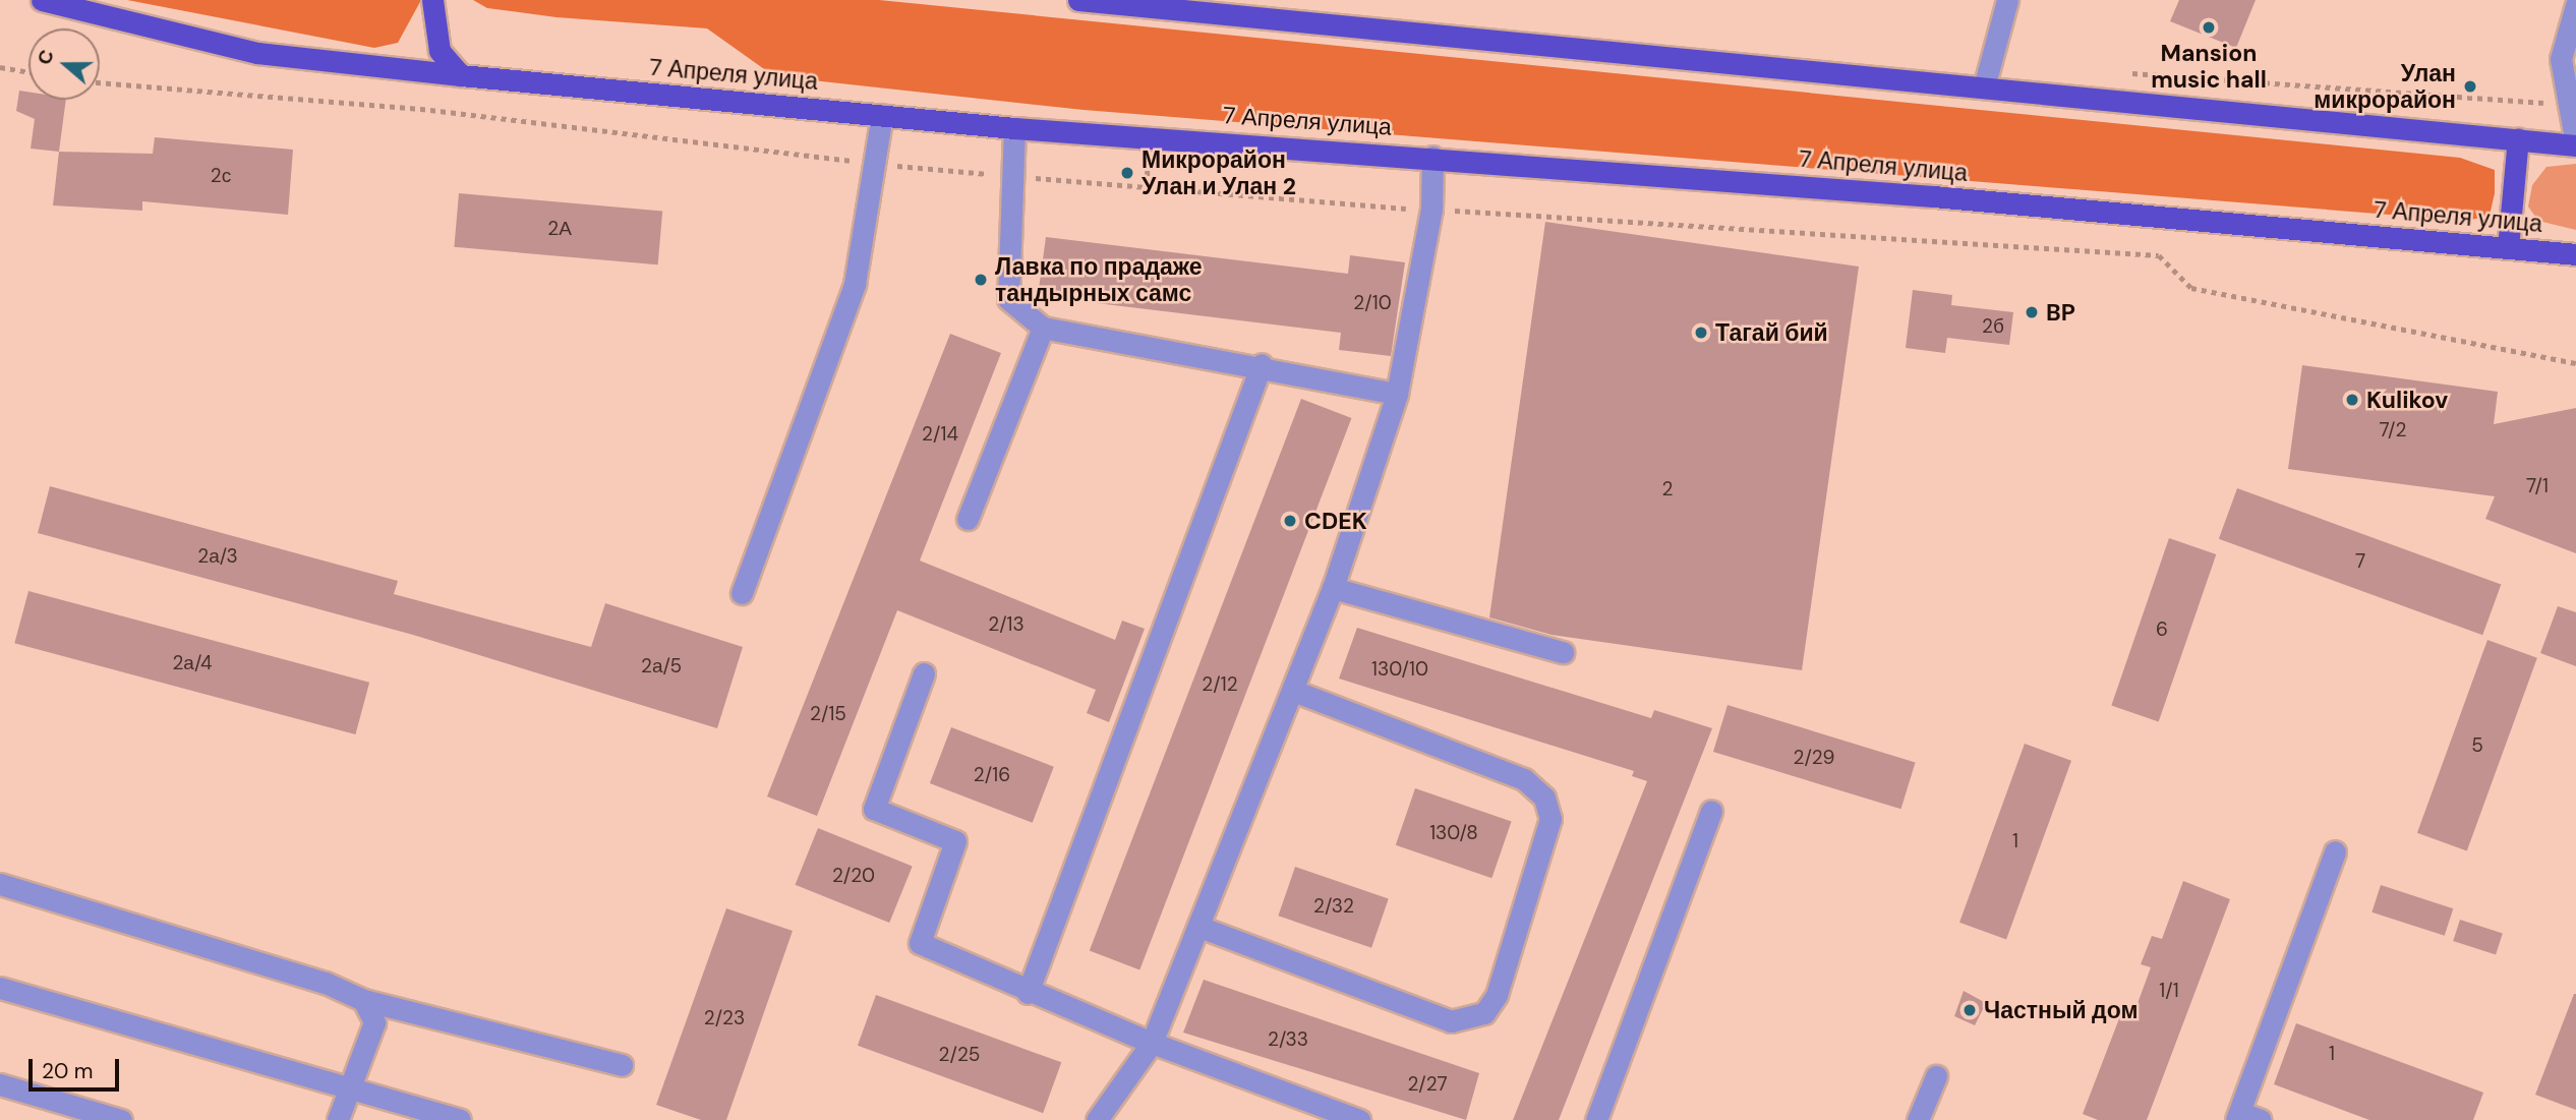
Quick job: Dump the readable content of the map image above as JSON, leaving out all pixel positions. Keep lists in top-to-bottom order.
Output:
{
  "streets": {
    "main road": ["7 Апреля улица"]
  },
  "places": [
    "Mansion music hall",
    "Улан микрорайон",
    "Микрорайон Улан и Улан 2",
    "Лавка по прадаже тандырных самс",
    "BP",
    "Тагай бий",
    "Kulikov",
    "CDEK",
    "Частный дом"
  ],
  "house_numbers": [
    "2с",
    "2А",
    "2/10",
    "2б",
    "7/2",
    "2/14",
    "7/1",
    "2",
    "2а/3",
    "7",
    "2/13",
    "6",
    "2а/4",
    "2а/5",
    "130/10",
    "2/12",
    "2/15",
    "5",
    "2/29",
    "2/16",
    "130/8",
    "1",
    "2/20",
    "2/32",
    "1/1",
    "2/23",
    "2/33",
    "1",
    "2/25",
    "2/27"
  ],
  "scale_bar": "20 m",
  "north": "left"
}
